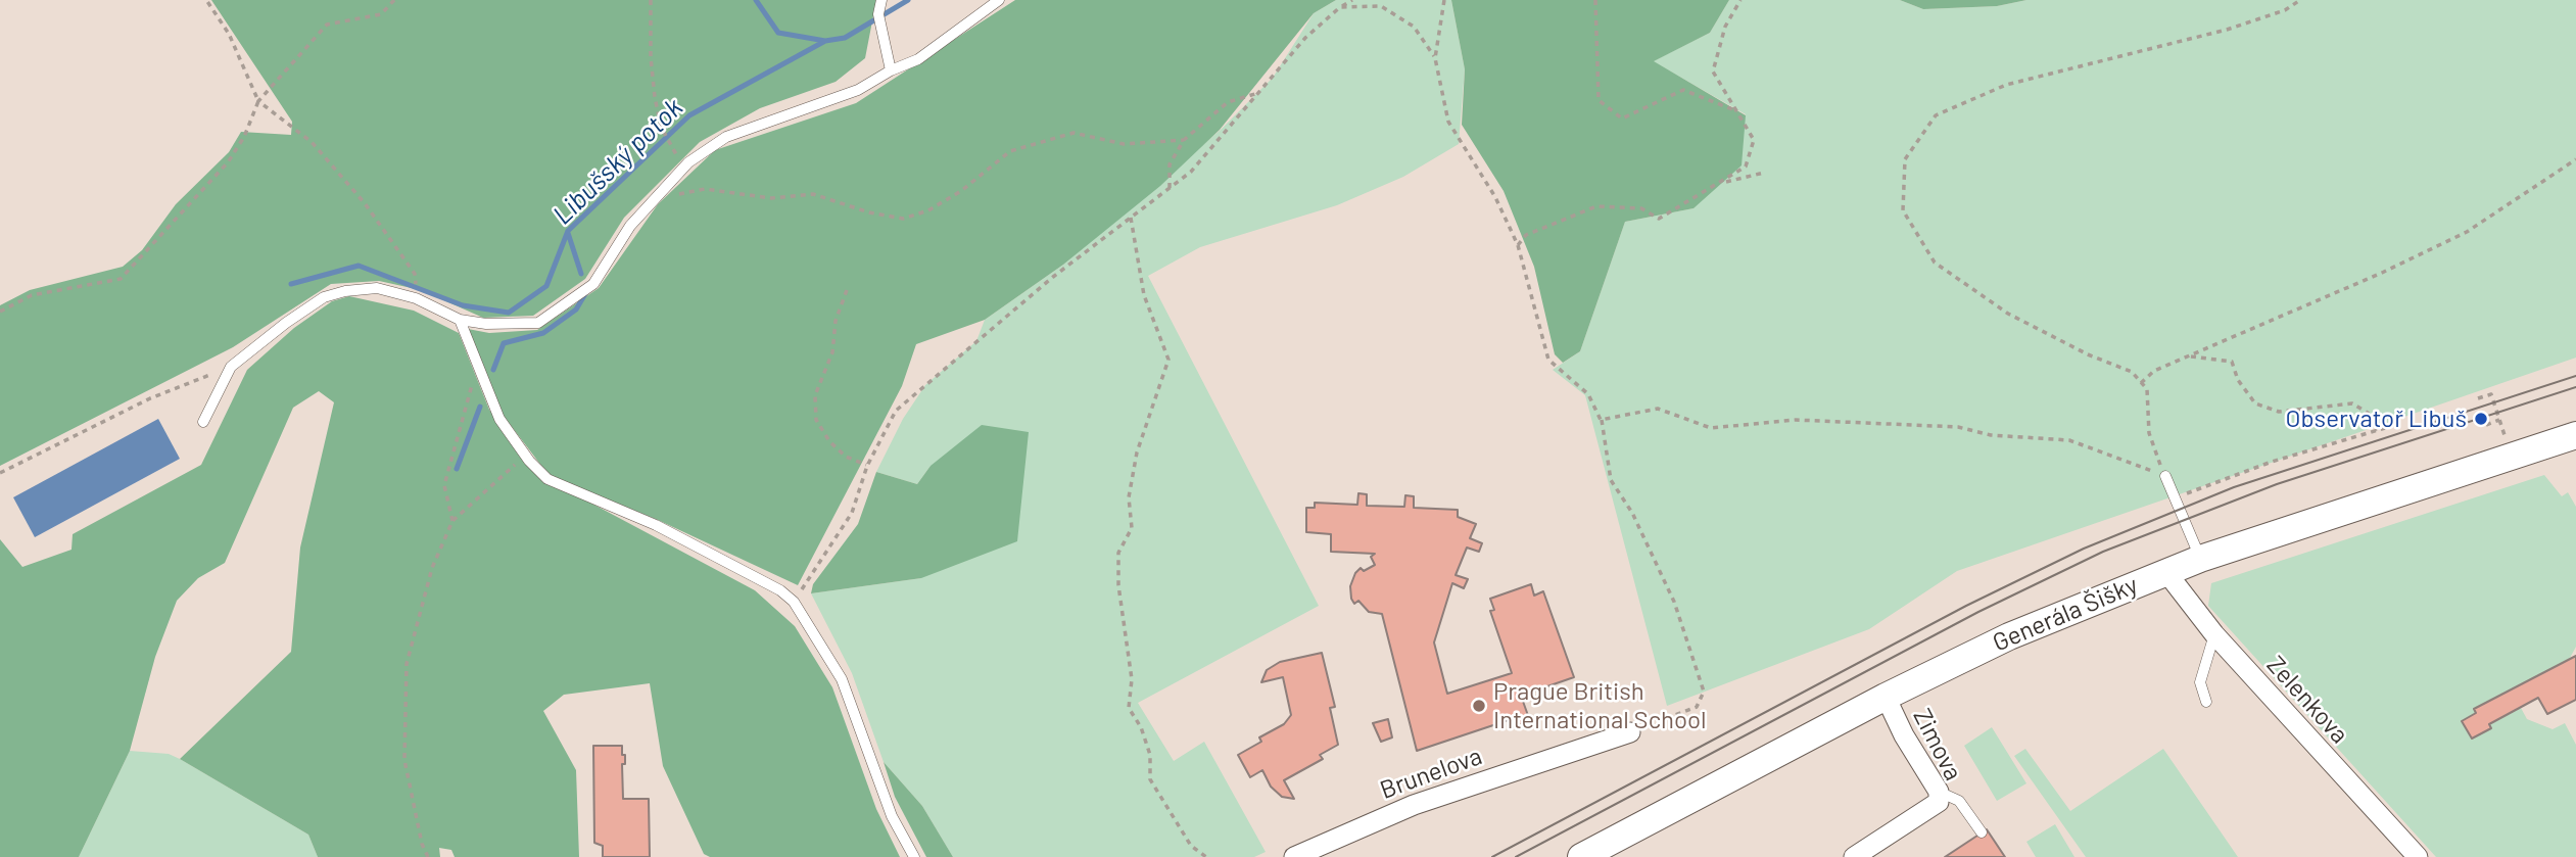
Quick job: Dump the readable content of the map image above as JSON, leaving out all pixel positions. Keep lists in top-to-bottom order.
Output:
{
  "streets": {
    "main road": ["Generála Šišky"],
    "street": ["Zelenkova", "Zimova", "Brunelova"]
  },
  "crossings": [
    ["Generála Šišky", "Zelenkova"],
    ["Generála Šišky", "Zimova"]
  ],
  "water": ["Libušský potok"],
  "places": ["Observatoř Libuš", "Prague British International School"]
}
